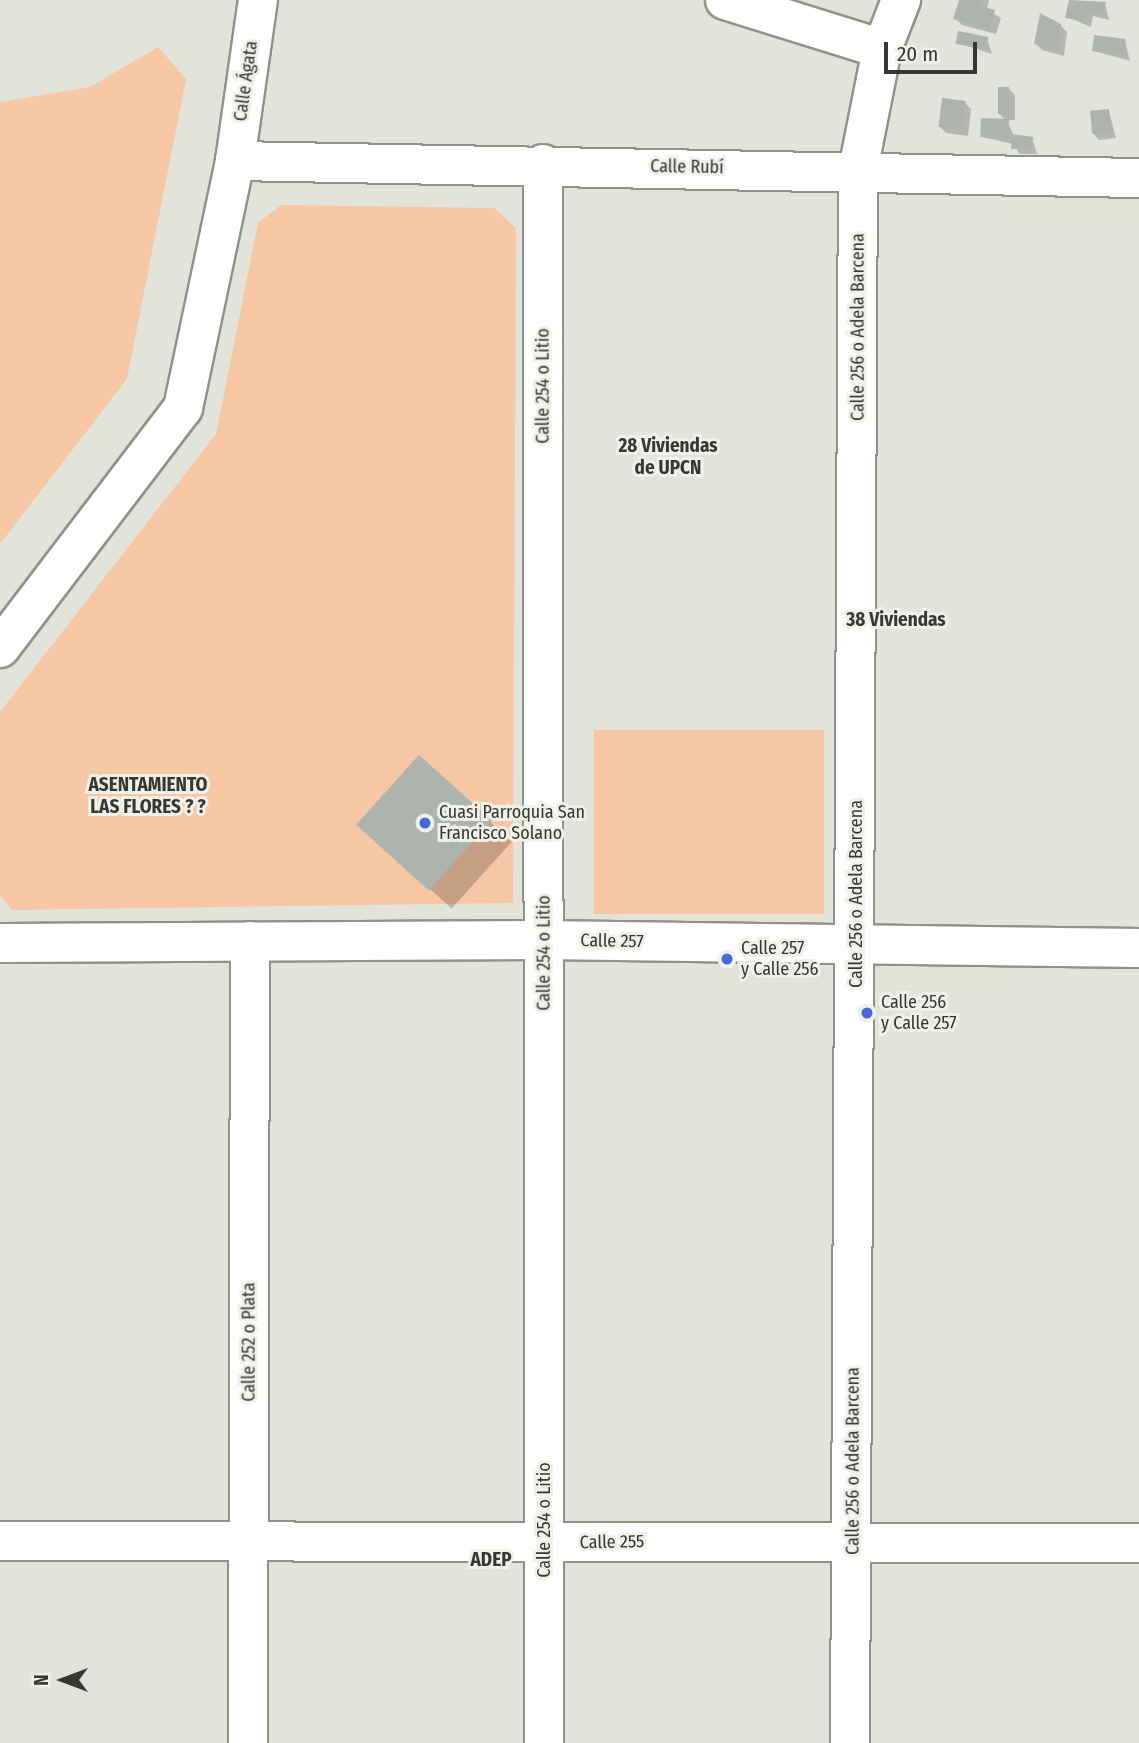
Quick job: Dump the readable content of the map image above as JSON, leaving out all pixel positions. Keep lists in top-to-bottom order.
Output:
{
  "streets": {
    "street": [
      "Calle Ágata",
      "Calle Rubí",
      "Calle 256 o Adela Barcena",
      "Calle 254 o Litio",
      "Calle 257",
      "Calle 252 o Plata",
      "Calle 255"
    ]
  },
  "crossings": [
    ["Calle Ágata", "Calle Rubí"],
    ["Calle Rubí", "Calle 256 o Adela Barcena"],
    ["Calle Rubí", "Calle 254 o Litio"],
    ["Calle 256 o Adela Barcena", "Calle 257"],
    ["Calle 256 o Adela Barcena", "Calle 255"],
    ["Calle 254 o Litio", "Calle 257"],
    ["Calle 254 o Litio", "Calle 255"],
    ["Calle 257", "Calle 252 o Plata"],
    ["Calle 252 o Plata", "Calle 255"]
  ],
  "districts": [
    "28 Viviendas de UPCN",
    "38 Viviendas",
    "ASENTAMIENTO LAS FLORES ? ?",
    "ADEP"
  ],
  "places": ["Cuasi Parroquia San Francisco Solano", "Calle 257 y Calle 256", "Calle 256 y Calle 257"],
  "scale_bar": "20 m",
  "north": "left"
}
